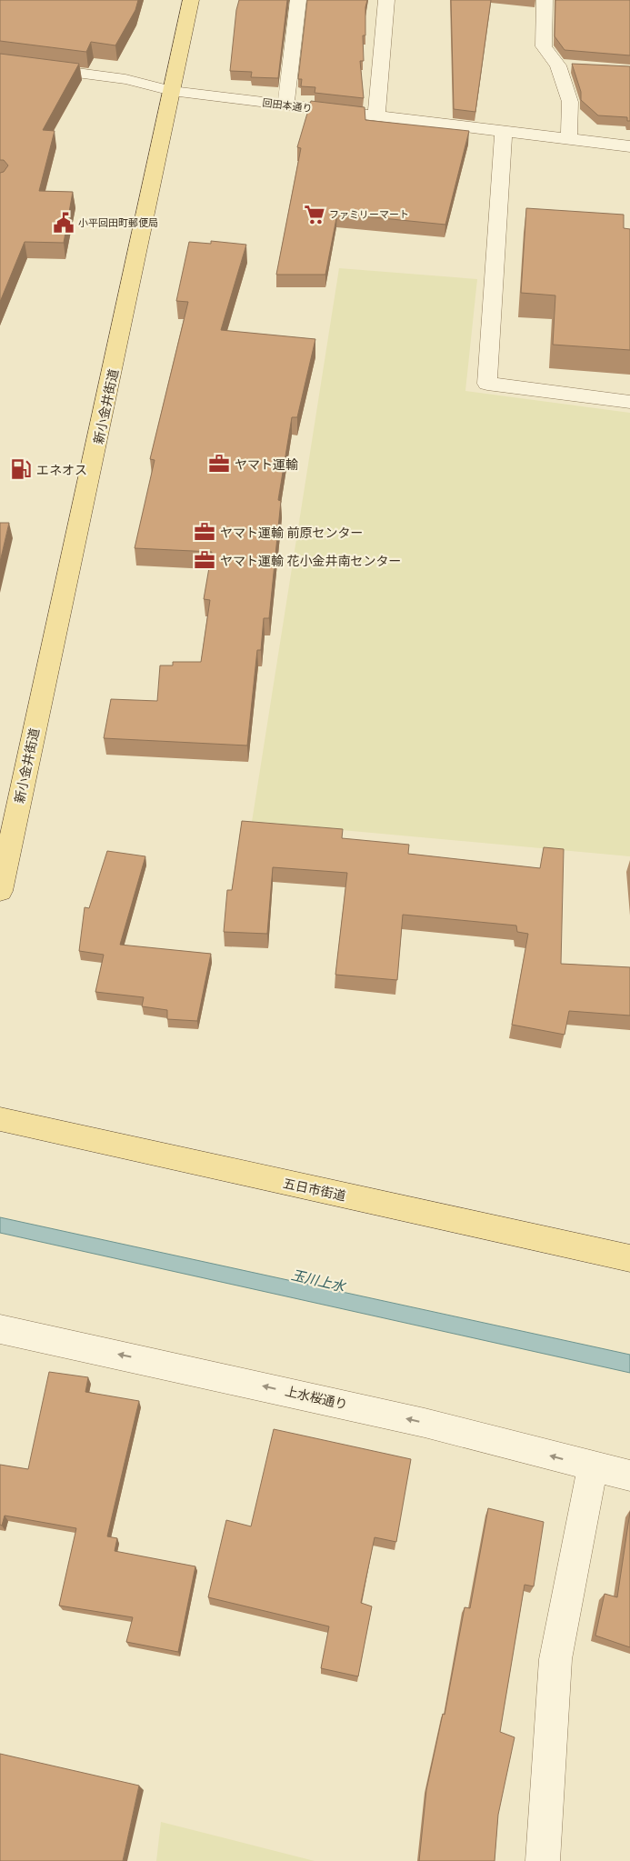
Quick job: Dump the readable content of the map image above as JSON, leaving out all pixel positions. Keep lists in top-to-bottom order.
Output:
{
  "streets": {
    "main road": ["新小金井街道", "五日市街道"],
    "street": ["回田本通り", "上水桜通り"]
  },
  "crossings": [
    ["回田本通り", "新小金井街道"]
  ],
  "one_way": ["上水桜通り"],
  "water": ["玉川上水"],
  "places": {
    "supermarket": ["ファミリーマート"],
    "public building": ["小平回田町郵便局"],
    "office": ["ヤマト運輸", "ヤマト運輸 前原センター", "ヤマト運輸 花小金井南センター"],
    "fuel station": ["エネオス"]
  }
}
